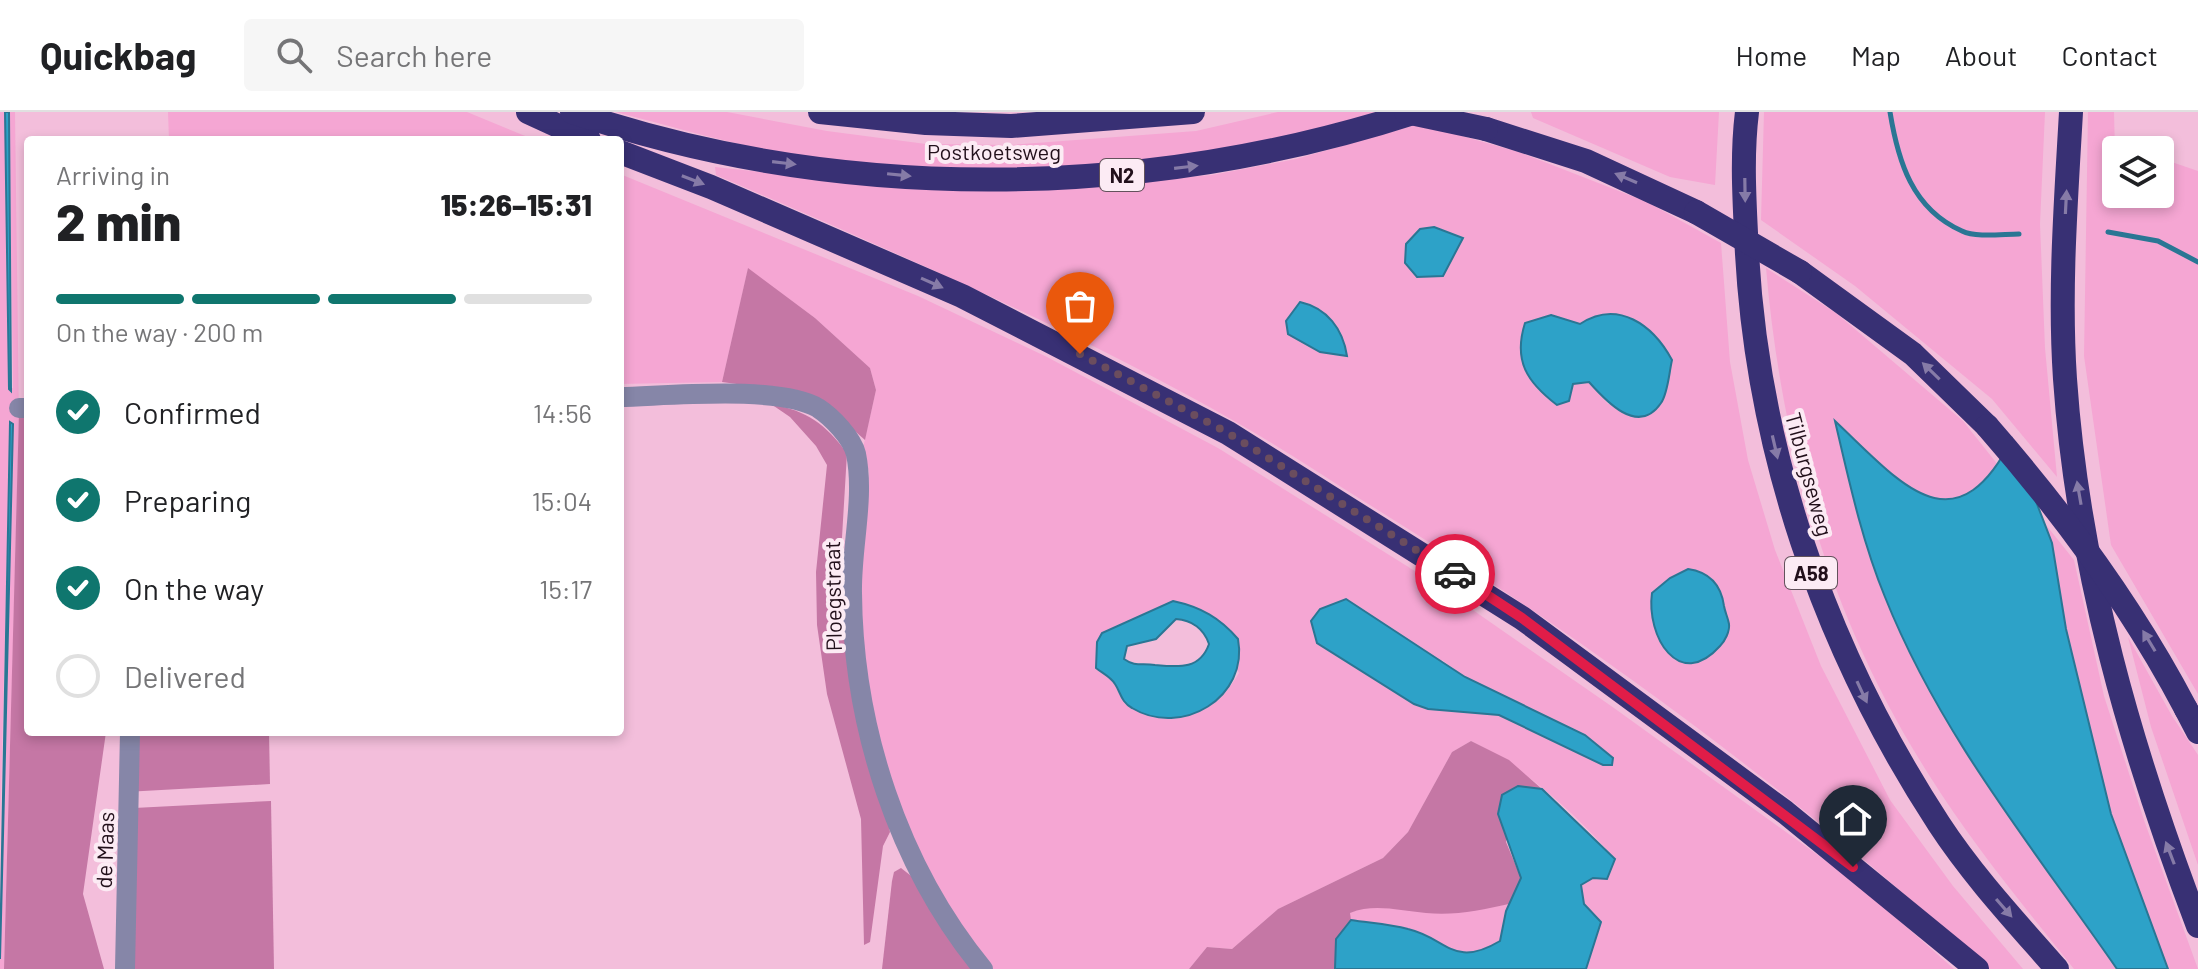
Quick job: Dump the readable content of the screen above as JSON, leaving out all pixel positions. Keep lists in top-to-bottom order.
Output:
{
  "streets": {
    "highway": [
      "Postkoetsweg",
      "N2",
      "Tilburgseweg",
      "A58"
    ],
    "street": ["Ploegstraat", "de Maas"]
  },
  "one_way": ["Tilburgseweg"],
  "page": {
    "header": "Quickbag",
    "search": "Search here",
    "nav": [
      "Home",
      "Map",
      "About",
      "Contact"
    ],
    "heading": ["2 min", "Arriving in", "15:26–15:31"],
    "bar": "On the way · 200 m",
    "list": [
      ["Confirmed", "14:56"],
      ["Preparing", "15:04"],
      ["On the way", "15:17"],
      "Delivered"
    ]
  }
}
